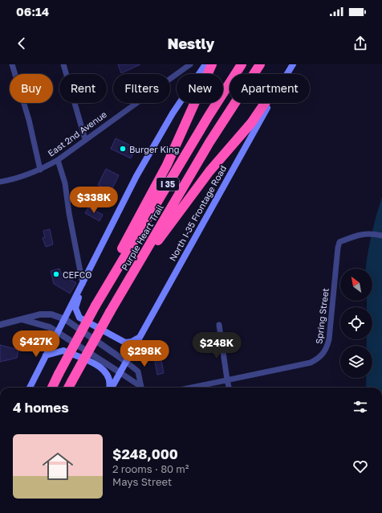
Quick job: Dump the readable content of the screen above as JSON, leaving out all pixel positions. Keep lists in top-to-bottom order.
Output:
{
  "streets": {
    "highway": ["I 35", "Purple Heart Trail"],
    "main road": ["North I-35 Frontage Road"],
    "street": ["East 2nd Avenue", "Spring Street"]
  },
  "places": ["Burger King", "CEFCO"],
  "north": "top left",
  "page": {
    "status": "06:14",
    "header": "Nestly",
    "chip": [
      "Buy",
      "Rent",
      "Filters",
      "New",
      "Apartment"
    ],
    "price": [
      "$338K",
      "$427K",
      "$248K",
      "$298K"
    ],
    "heading": "4 homes",
    "list": [
      {
        "name": "$248,000",
        "note": "2 rooms · 80 m² · Mays Street"
      }
    ]
  }
}
